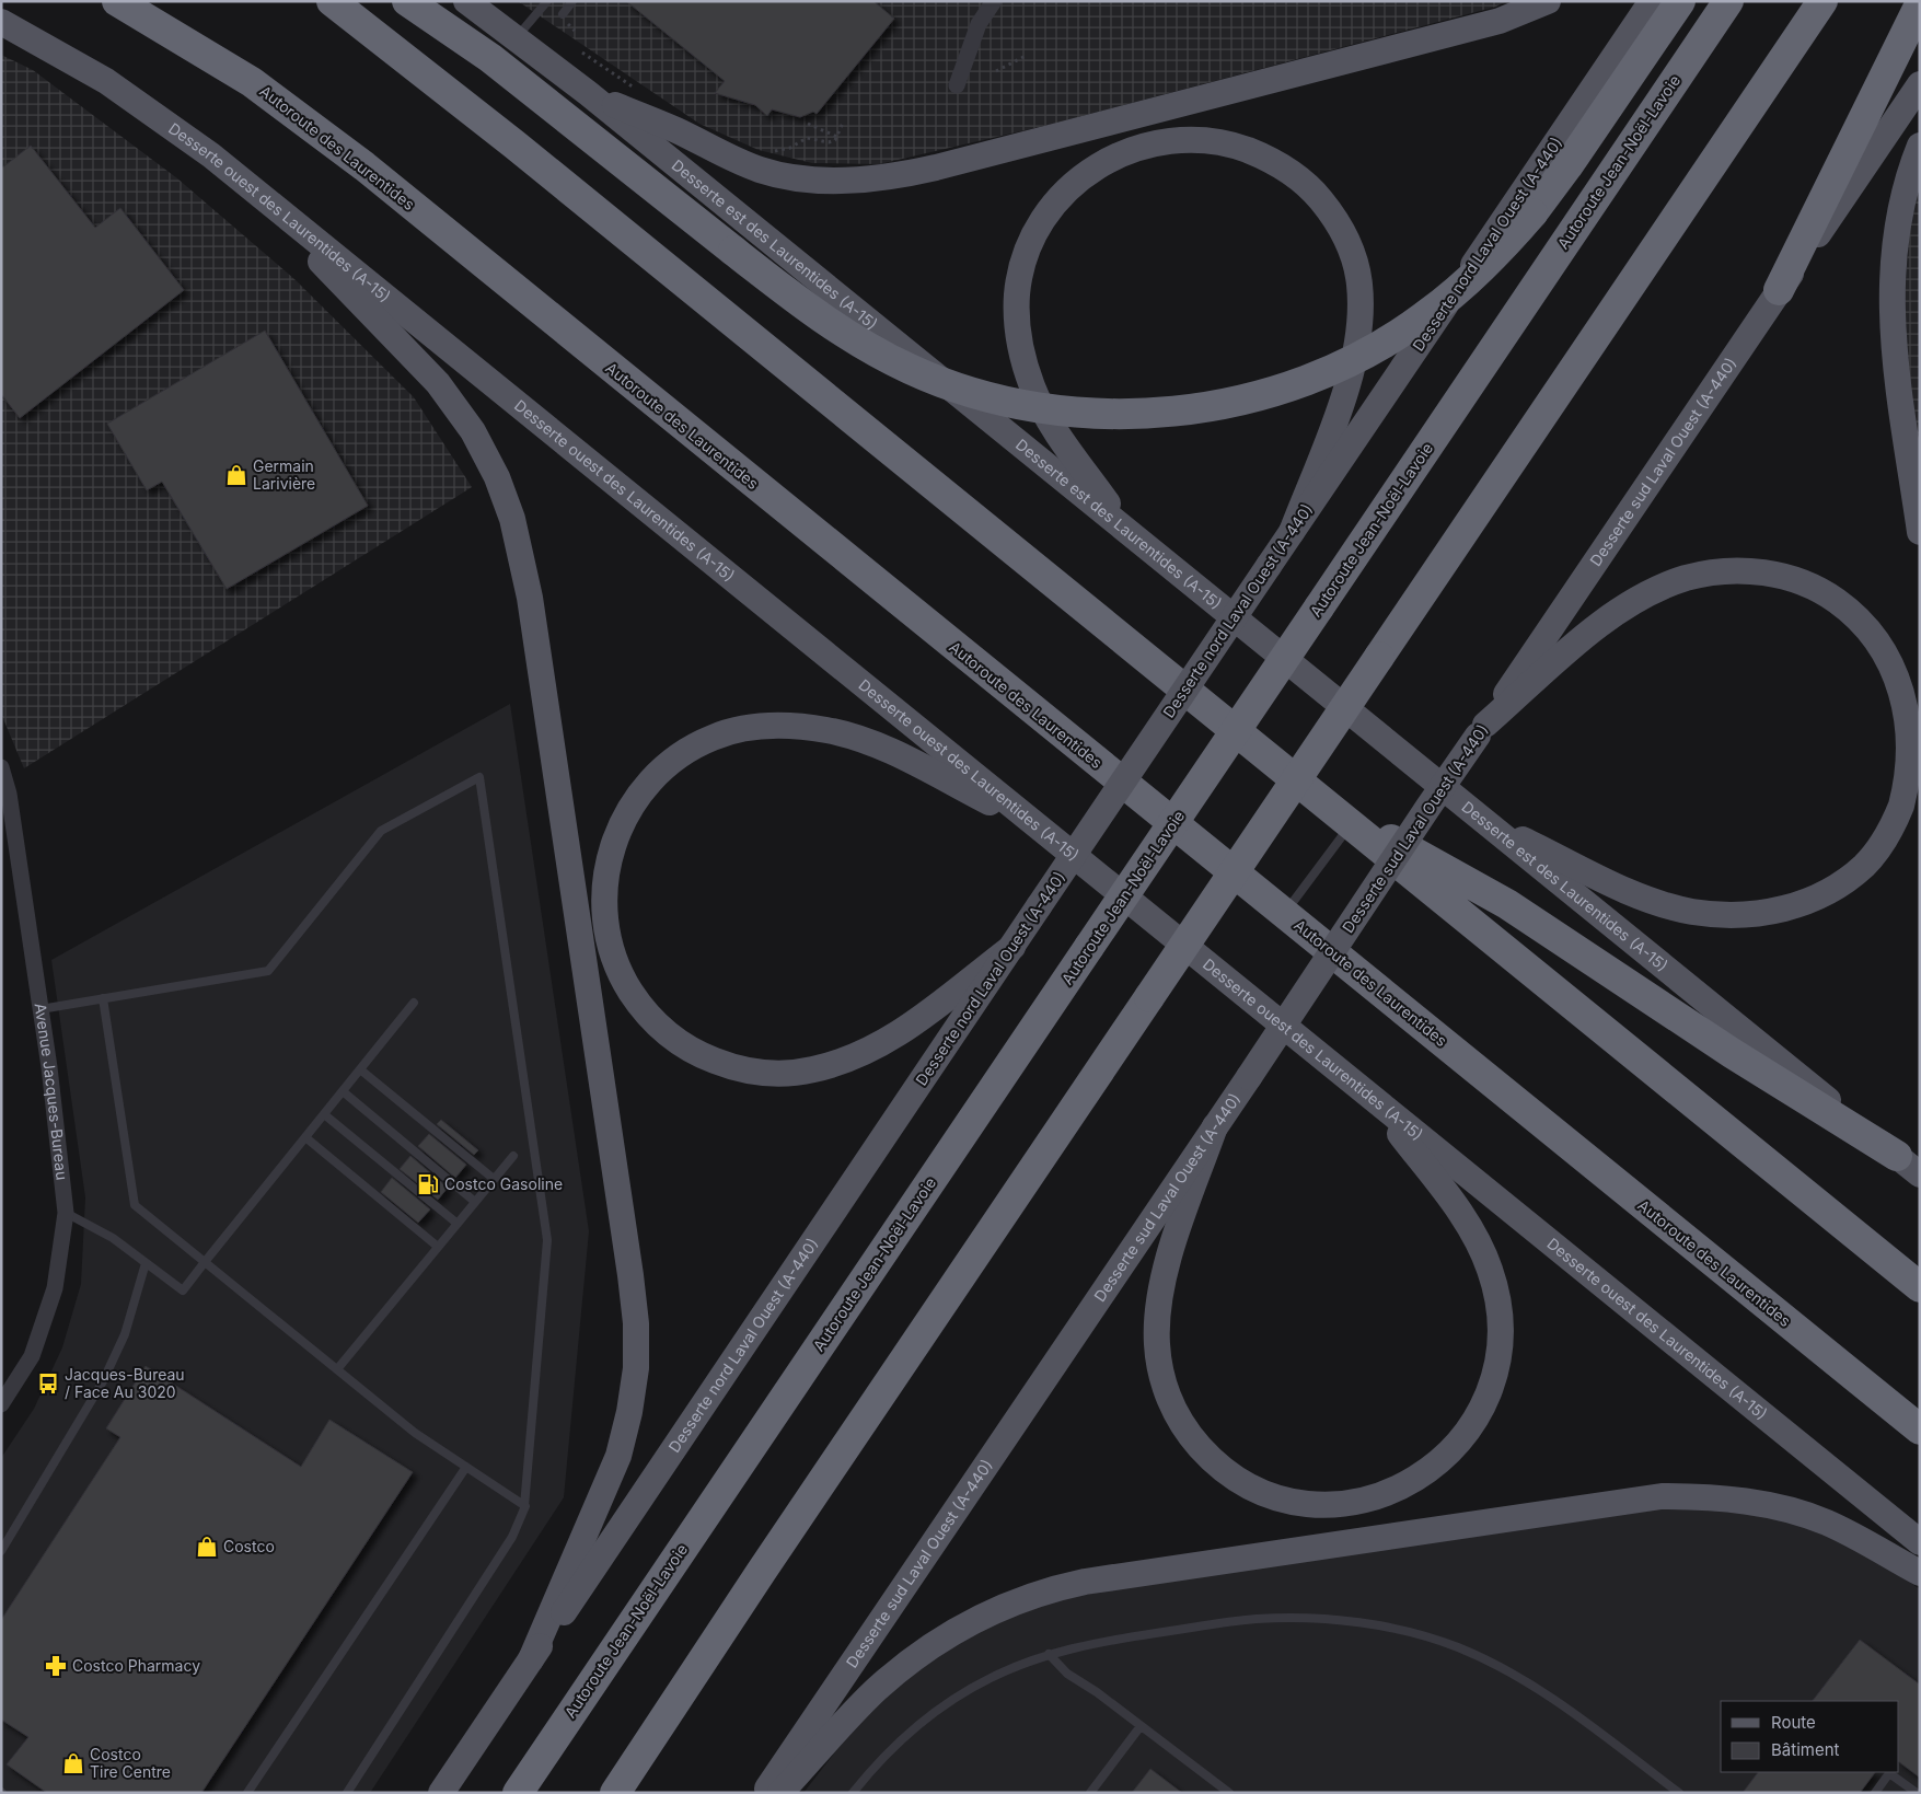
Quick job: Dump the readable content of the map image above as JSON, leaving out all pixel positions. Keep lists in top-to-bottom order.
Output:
{
  "streets": {
    "highway": ["Autoroute des Laurentides", "Autoroute Jean-Noël-Lavoie"],
    "main road": [
      "Desserte ouest des Laurentides (A-15)",
      "Desserte est des Laurentides (A-15)",
      "Desserte nord Laval Ouest (A-440)",
      "Desserte sud Laval Ouest (A-440)"
    ],
    "street": ["Avenue Jacques-Bureau"]
  },
  "places": {
    "shop": ["Germain Larivière", "Costco", "Costco Tire Centre"],
    "fuel station": ["Costco Gasoline"],
    "bus stop": ["Jacques-Bureau / Face Au 3020"],
    "pharmacy": ["Costco Pharmacy"]
  },
  "legend": ["Route", "Bâtiment"]
}
